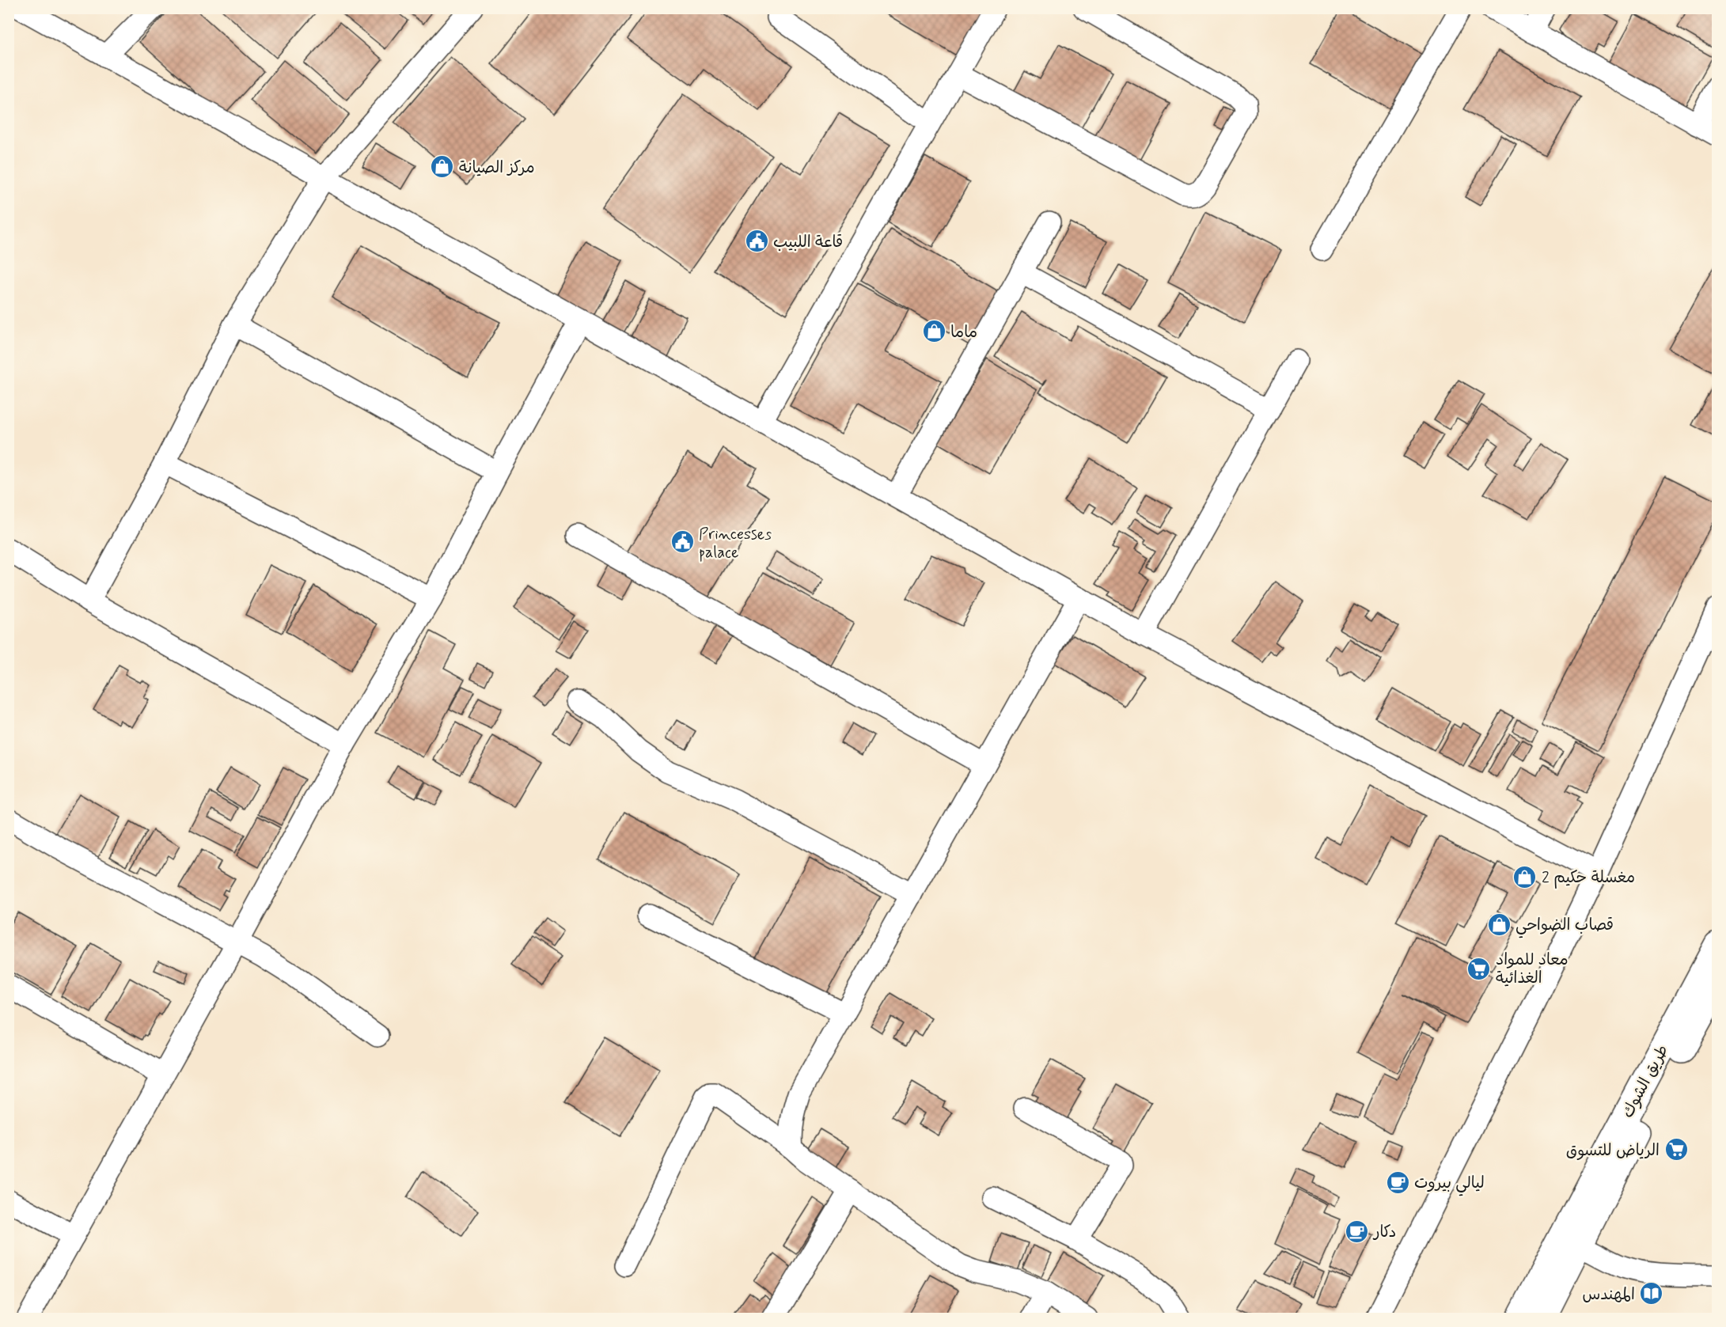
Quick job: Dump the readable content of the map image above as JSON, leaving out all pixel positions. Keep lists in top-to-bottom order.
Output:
{
  "streets": {
    "main road": ["طريق الشوك"]
  },
  "places": {
    "shop": [
      "مركز الصيانة",
      "ماما",
      "مغسلة حكيم 2",
      "قصاب الضواحي"
    ],
    "public building": ["قاعة اللبيب", "Princesses palace"],
    "supermarket": ["معاد للمواد الغذائية", "الرياض للتسوق"],
    "cafe": ["ليالي بيروت", "دكار"],
    "library": ["المهندس"]
  }
}
